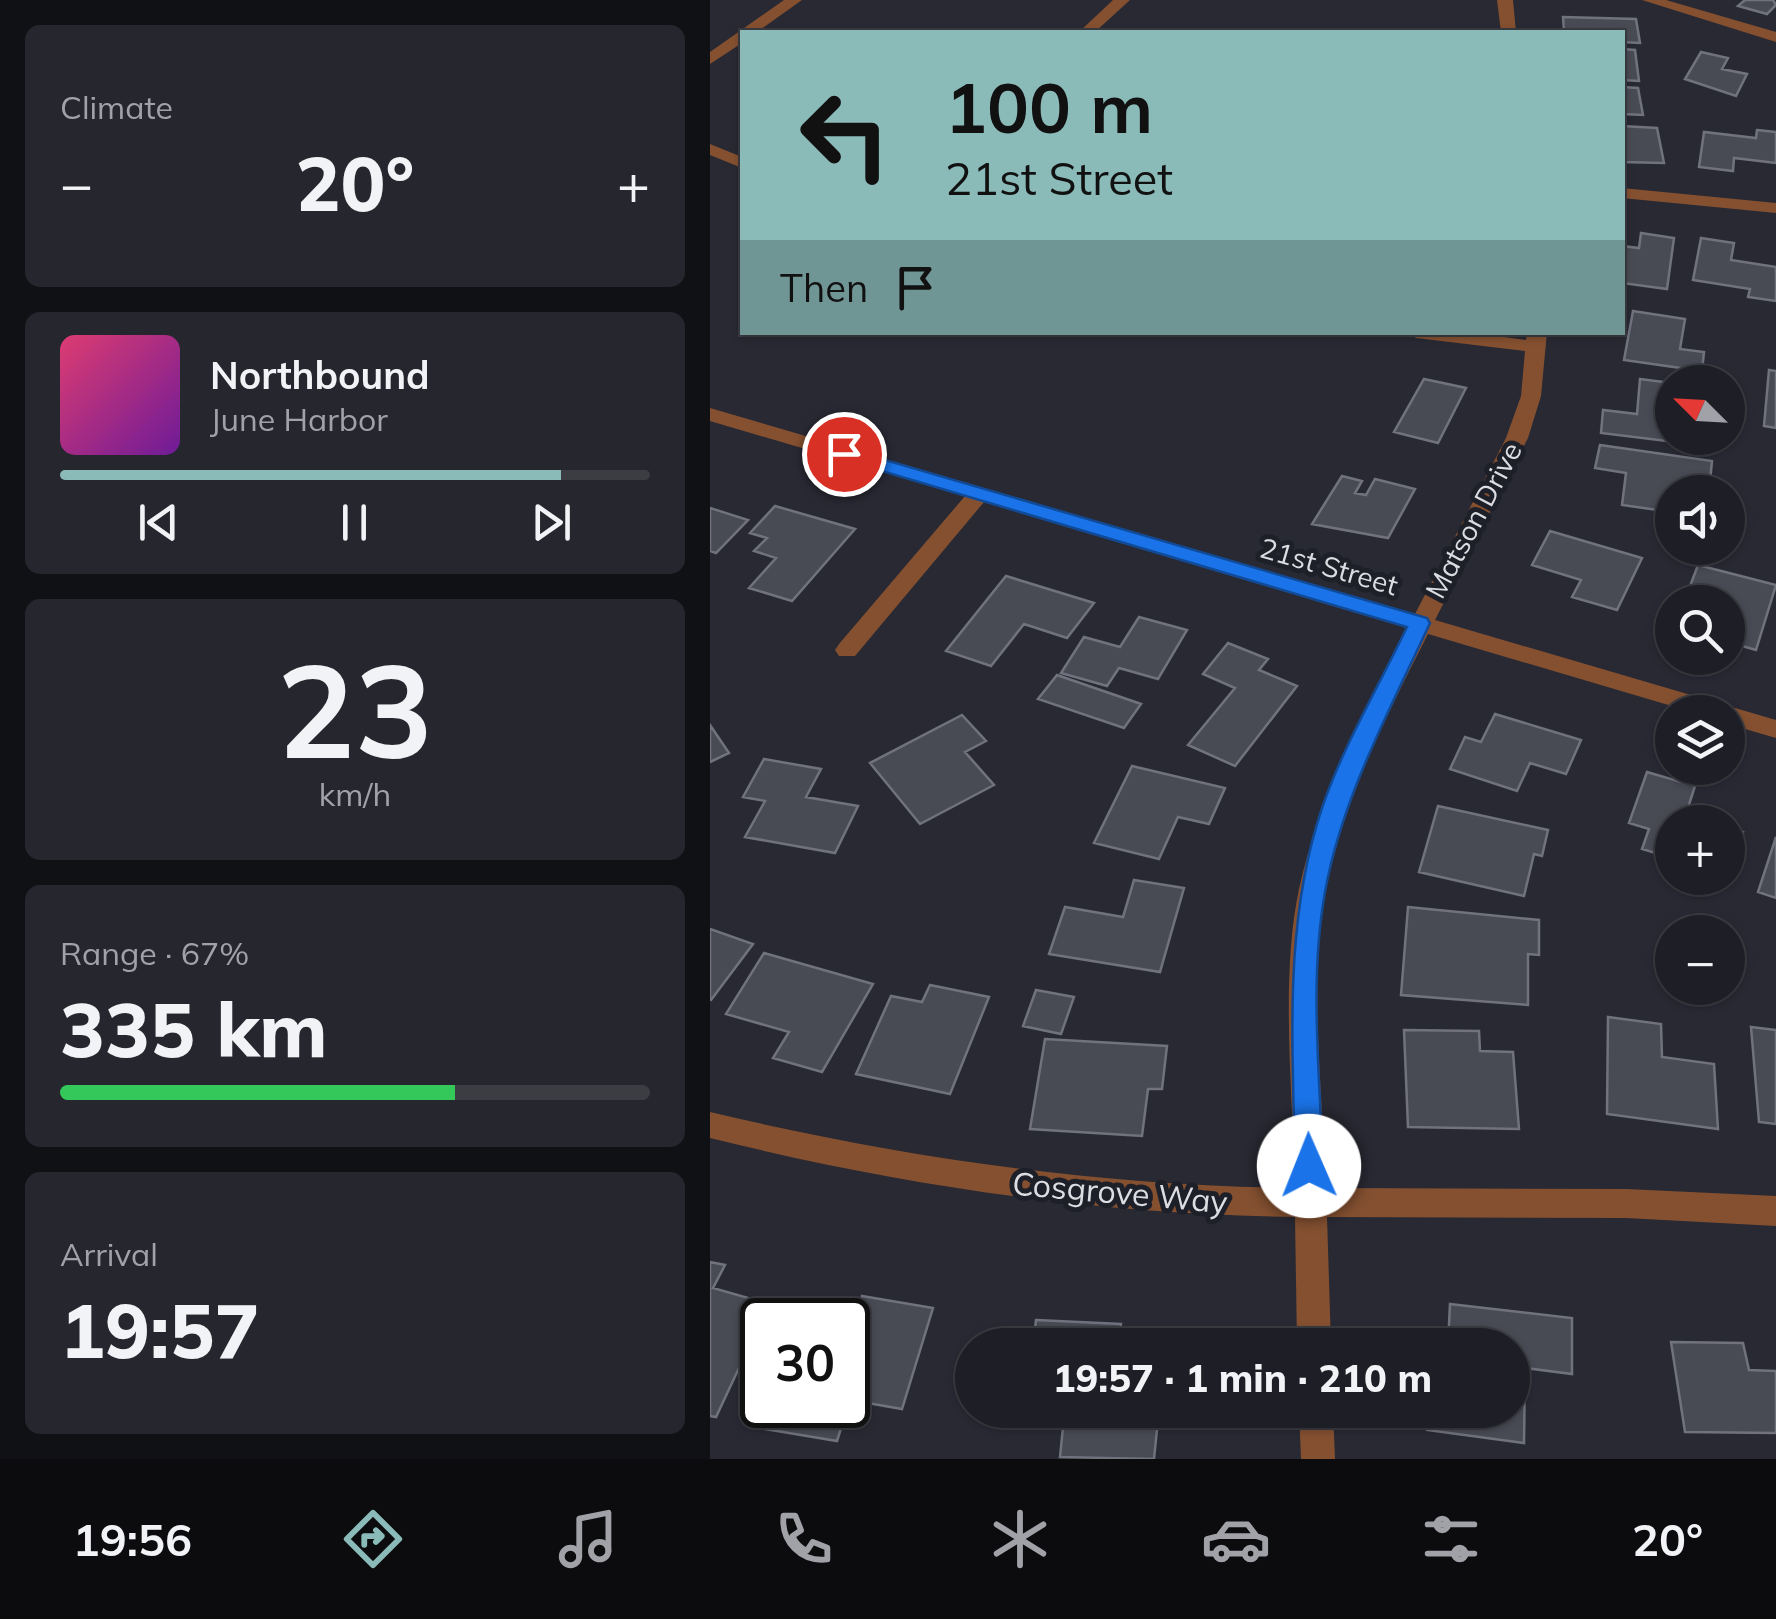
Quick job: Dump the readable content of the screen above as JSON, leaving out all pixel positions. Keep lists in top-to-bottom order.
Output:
{
  "streets": {
    "street": ["Matson Drive", "21st Street", "Cosgrove Way"]
  },
  "crossings": [
    ["Matson Drive", "21st Street"],
    ["Matson Drive", "Cosgrove Way"]
  ],
  "north": "top left",
  "page": {
    "tile": [
      "Climate",
      ["23", "km/h"],
      ["Range · 67%", "335 km"],
      ["Arrival", "19:57"]
    ],
    "turn": ["100 m", "21st Street"],
    "heat": ["−", "20°", "+"],
    "then": "Then",
    "song": ["Northbound", "June Harbor"],
    "map_buttons": ["+", "−"],
    "limit": "30",
    "trip": "19:57 · 1 min · 210 m",
    "tabs": ["19:56", "20°"]
  }
}
